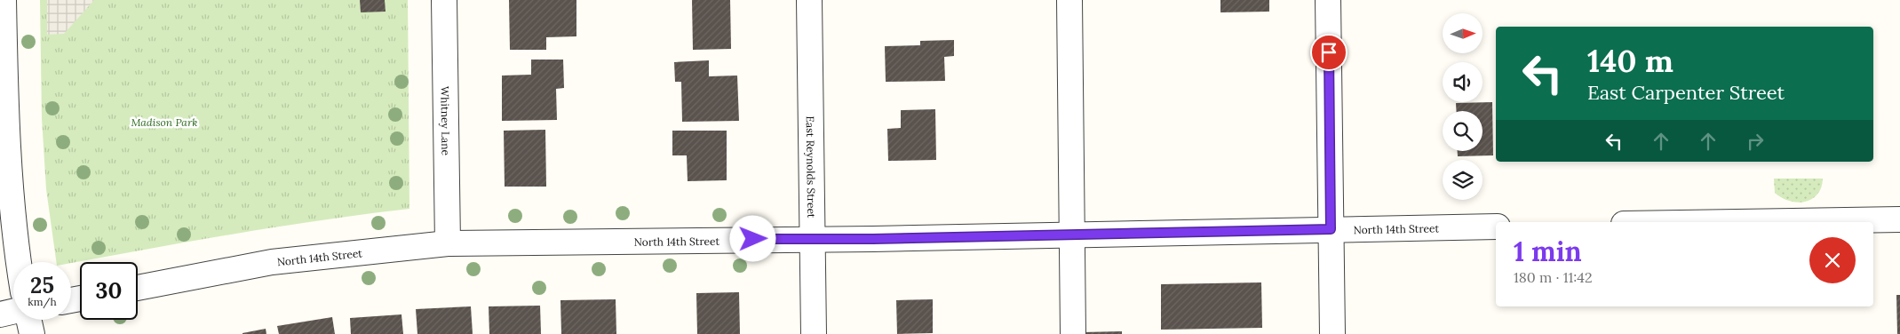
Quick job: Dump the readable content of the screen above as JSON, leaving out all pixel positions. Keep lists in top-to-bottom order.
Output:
{
  "streets": {
    "street": ["Whitney Lane", "East Reynolds Street", "North 14th Street"]
  },
  "crossings": [
    ["Whitney Lane", "North 14th Street"],
    ["East Reynolds Street", "North 14th Street"]
  ],
  "parks": ["Madison Park"],
  "north": "right",
  "page": {
    "turn": ["140 m", "East Carpenter Street"],
    "heading": ["1 min", "180 m · 11:42"],
    "speed": "25 km/h",
    "limit": "30"
  }
}
